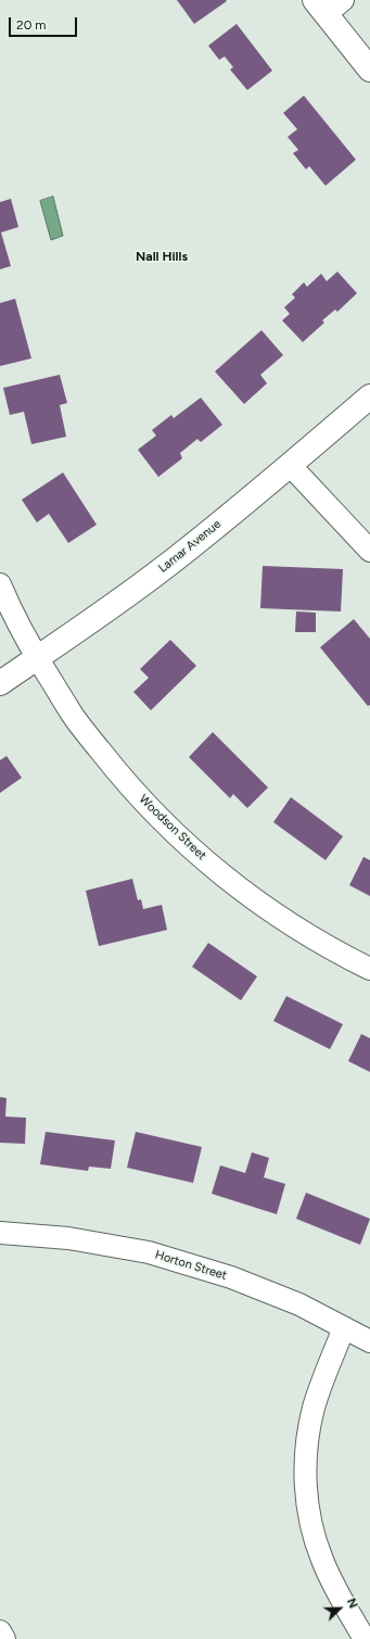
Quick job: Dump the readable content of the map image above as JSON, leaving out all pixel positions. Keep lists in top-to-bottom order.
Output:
{
  "streets": {
    "street": ["Lamar Avenue", "Woodson Street", "Horton Street"]
  },
  "crossings": [
    ["Lamar Avenue", "Woodson Street"]
  ],
  "districts": ["Nall Hills"],
  "scale_bar": "20 m",
  "north": "top right"
}
